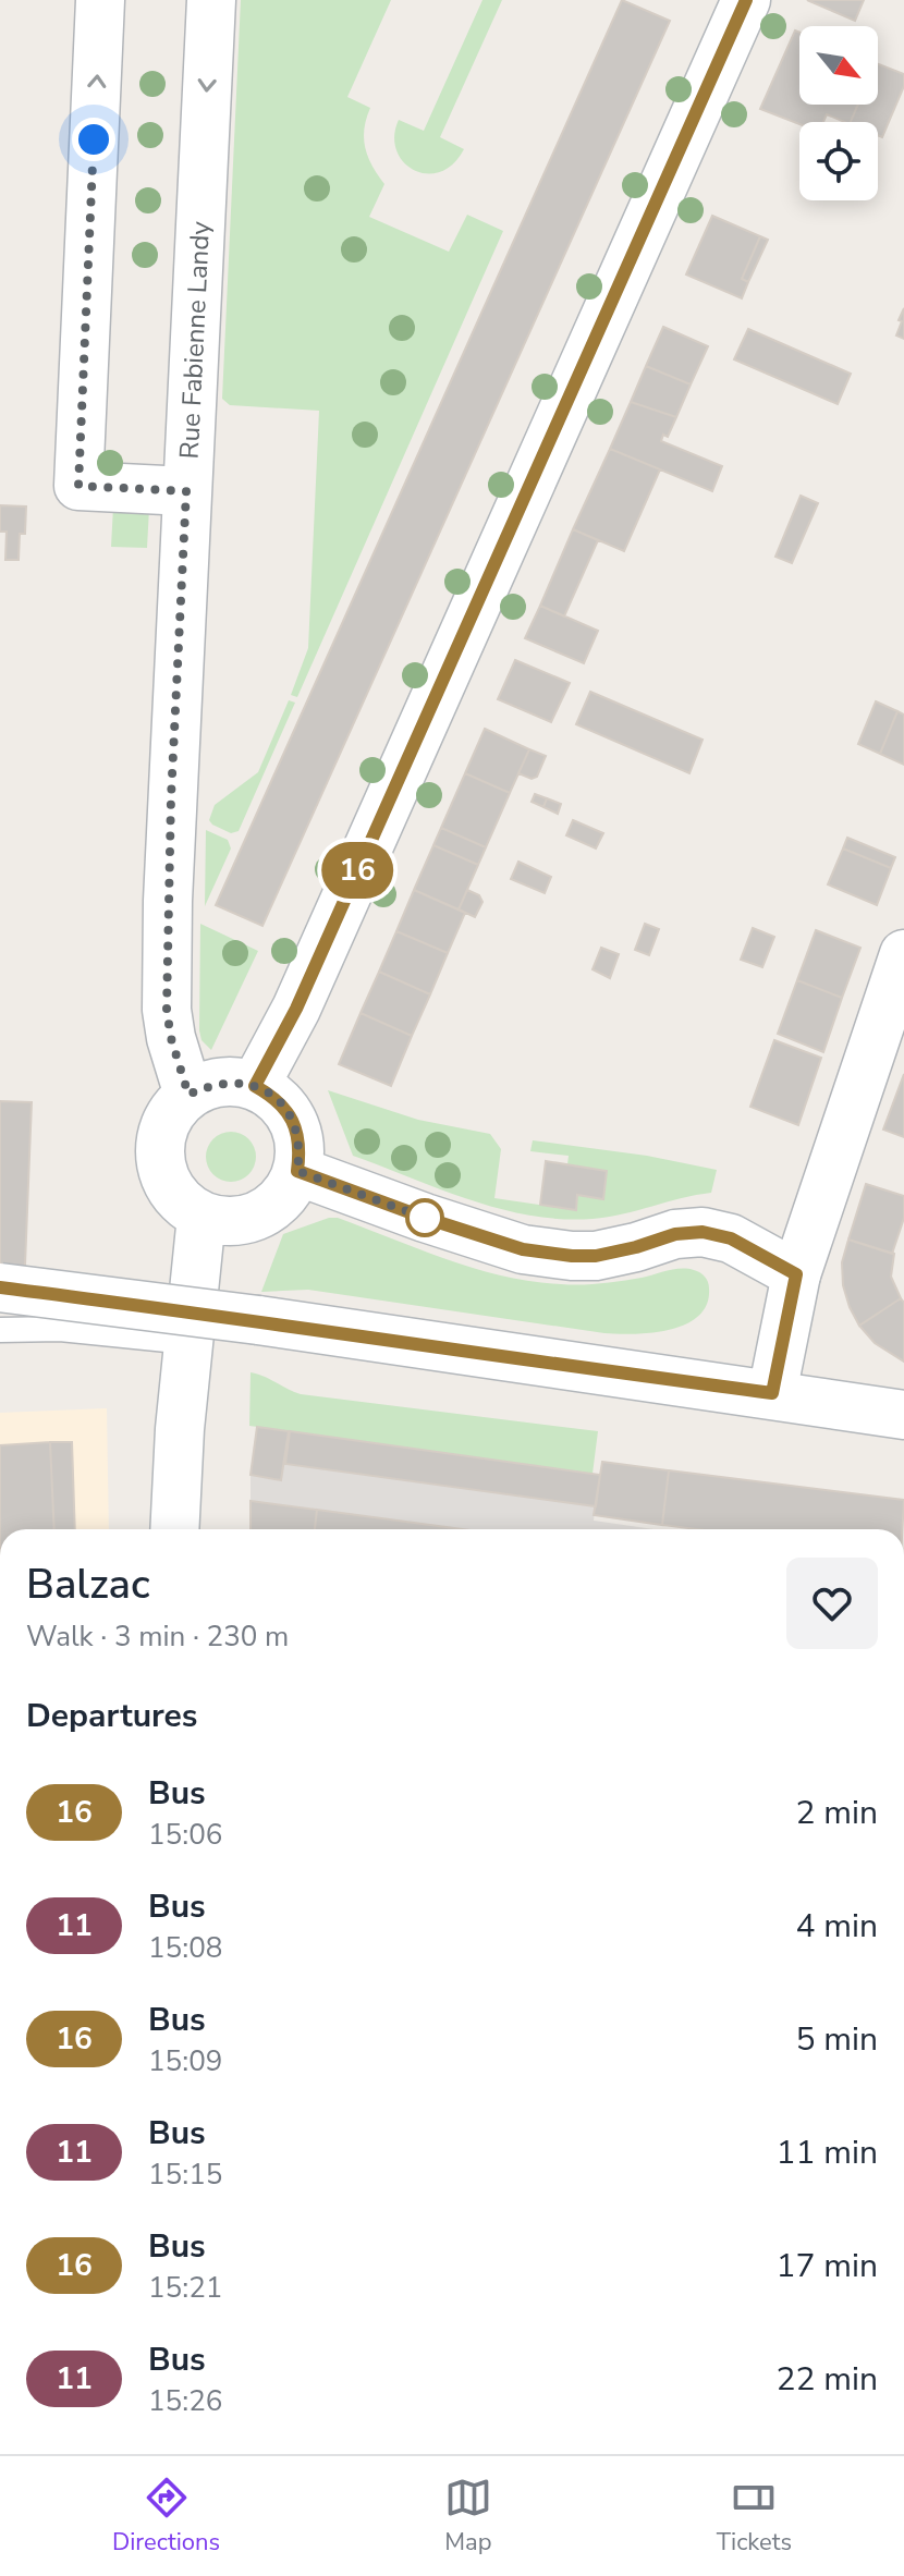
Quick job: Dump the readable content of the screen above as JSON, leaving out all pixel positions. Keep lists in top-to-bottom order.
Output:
{
  "streets": {
    "street": ["Rue Fabienne Landy"]
  },
  "lines": ["bus line 16"],
  "north": "bottom right",
  "page": {
    "on_map": "16",
    "heading": [
      ["Balzac", "Walk · 3 min · 230 m"],
      "Departures"
    ],
    "list": [
      {
        "mark": "16",
        "name": "Bus",
        "note": "15:06",
        "value": "2 min"
      },
      {
        "mark": "11",
        "name": "Bus",
        "note": "15:08",
        "value": "4 min"
      },
      {
        "mark": "16",
        "name": "Bus",
        "note": "15:09",
        "value": "5 min"
      },
      {
        "mark": "11",
        "name": "Bus",
        "note": "15:15",
        "value": "11 min"
      },
      {
        "mark": "16",
        "name": "Bus",
        "note": "15:21",
        "value": "17 min"
      },
      {
        "mark": "11",
        "name": "Bus",
        "note": "15:26",
        "value": "22 min"
      }
    ],
    "tabs": ["Directions", "Map", "Tickets"]
  }
}
